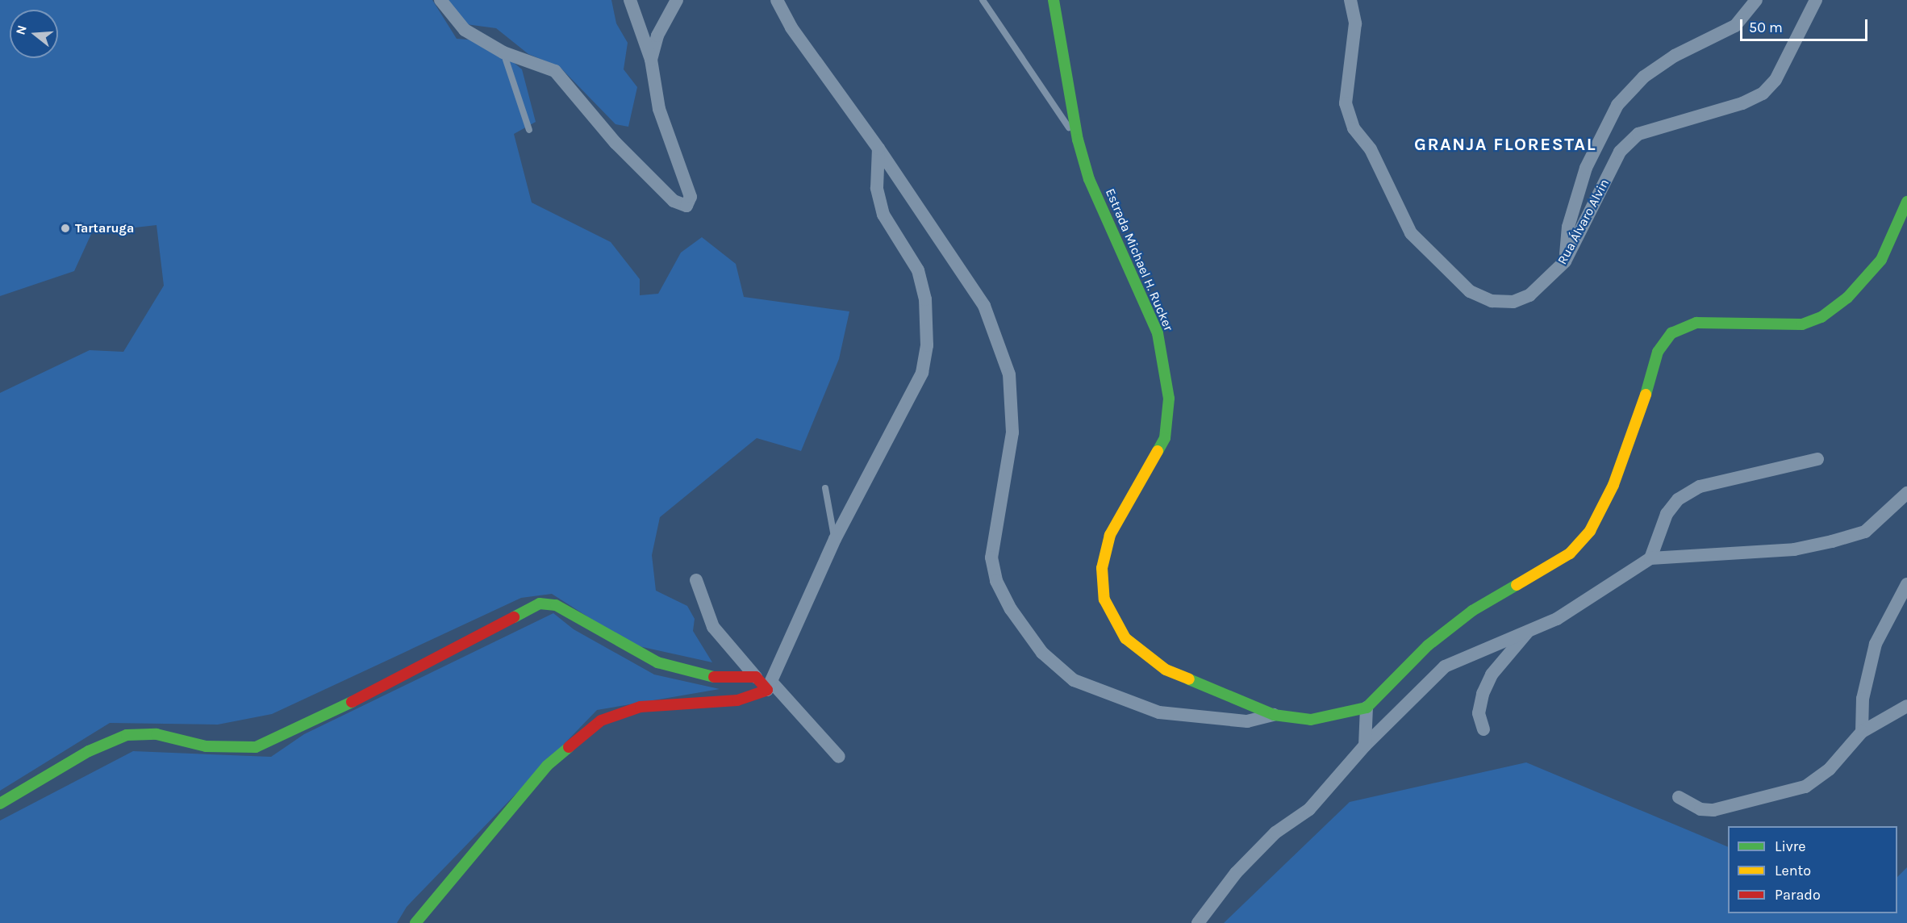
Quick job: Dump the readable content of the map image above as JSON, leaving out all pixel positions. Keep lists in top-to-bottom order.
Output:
{
  "streets": {
    "street": ["Rua Álvaro Alvin", "Estrada Michael H. Rucker"]
  },
  "districts": ["GRANJA FLORESTAL"],
  "places": ["Tartaruga"],
  "legend": ["Livre", "Lento", "Parado"],
  "scale_bar": "50 m",
  "north": "left"
}
